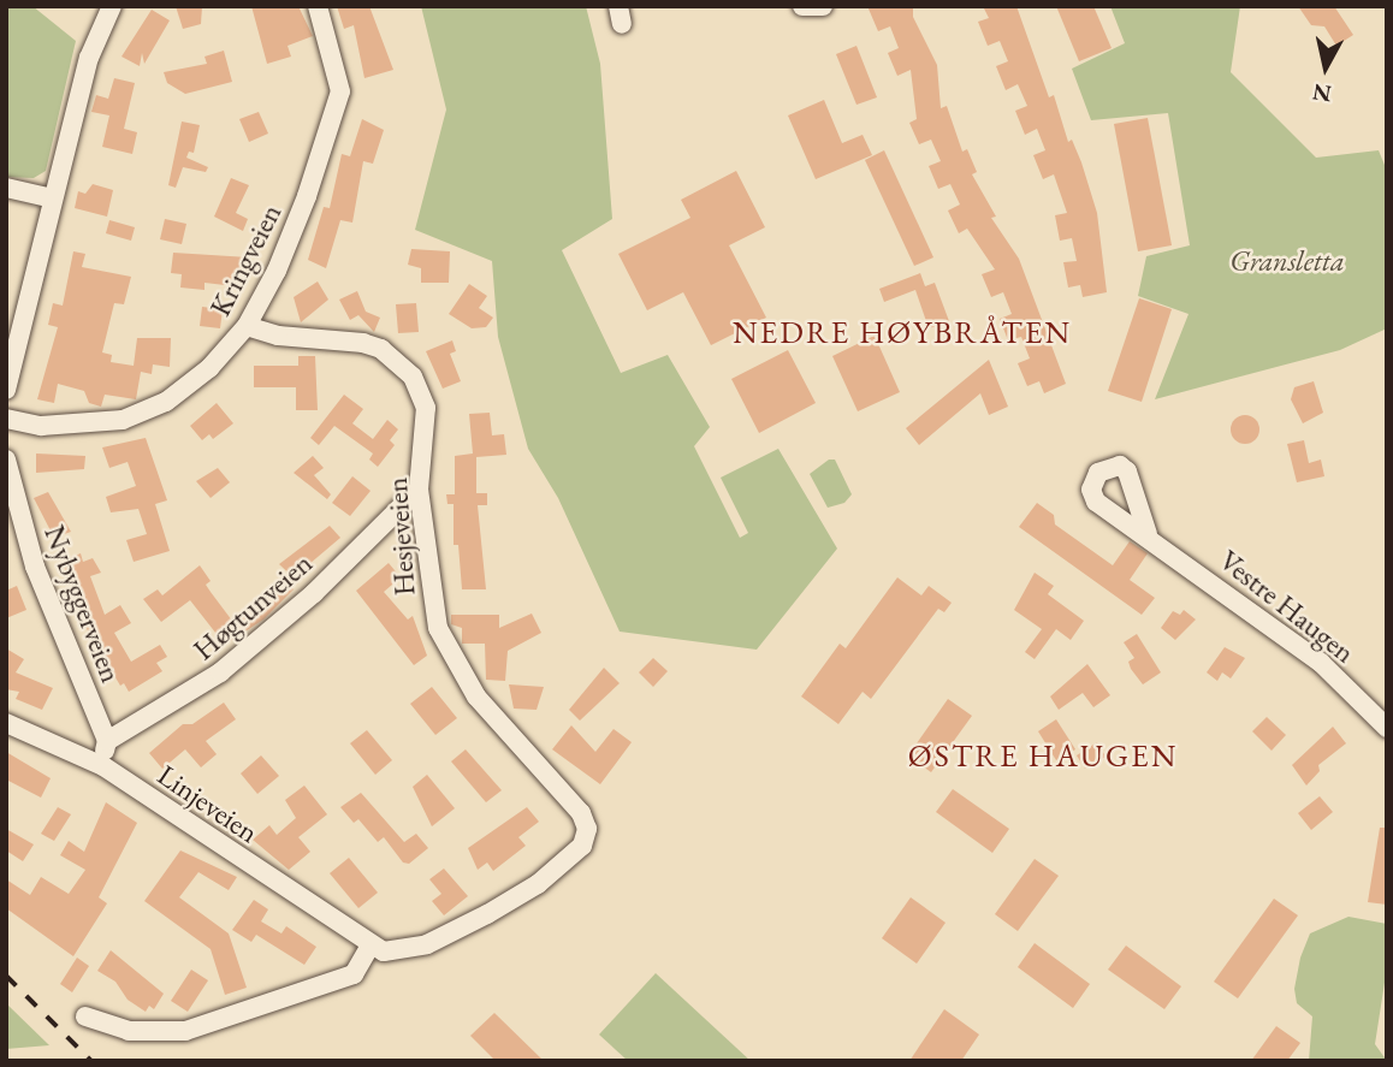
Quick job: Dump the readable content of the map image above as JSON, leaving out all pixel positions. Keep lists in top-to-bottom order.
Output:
{
  "streets": {
    "street": [
      "Kringveien",
      "Hesjeveien",
      "Nybyggerveien",
      "Høgtunveien",
      "Vestre Haugen",
      "Linjeveien"
    ]
  },
  "crossings": [
    ["Kringveien", "Hesjeveien"],
    ["Hesjeveien", "Høgtunveien"],
    ["Hesjeveien", "Linjeveien"],
    ["Nybyggerveien", "Høgtunveien"]
  ],
  "districts": ["NEDRE HØYBRÅTEN", "ØSTRE HAUGEN"],
  "parks": ["Gransletta"],
  "north": "bottom"
}
